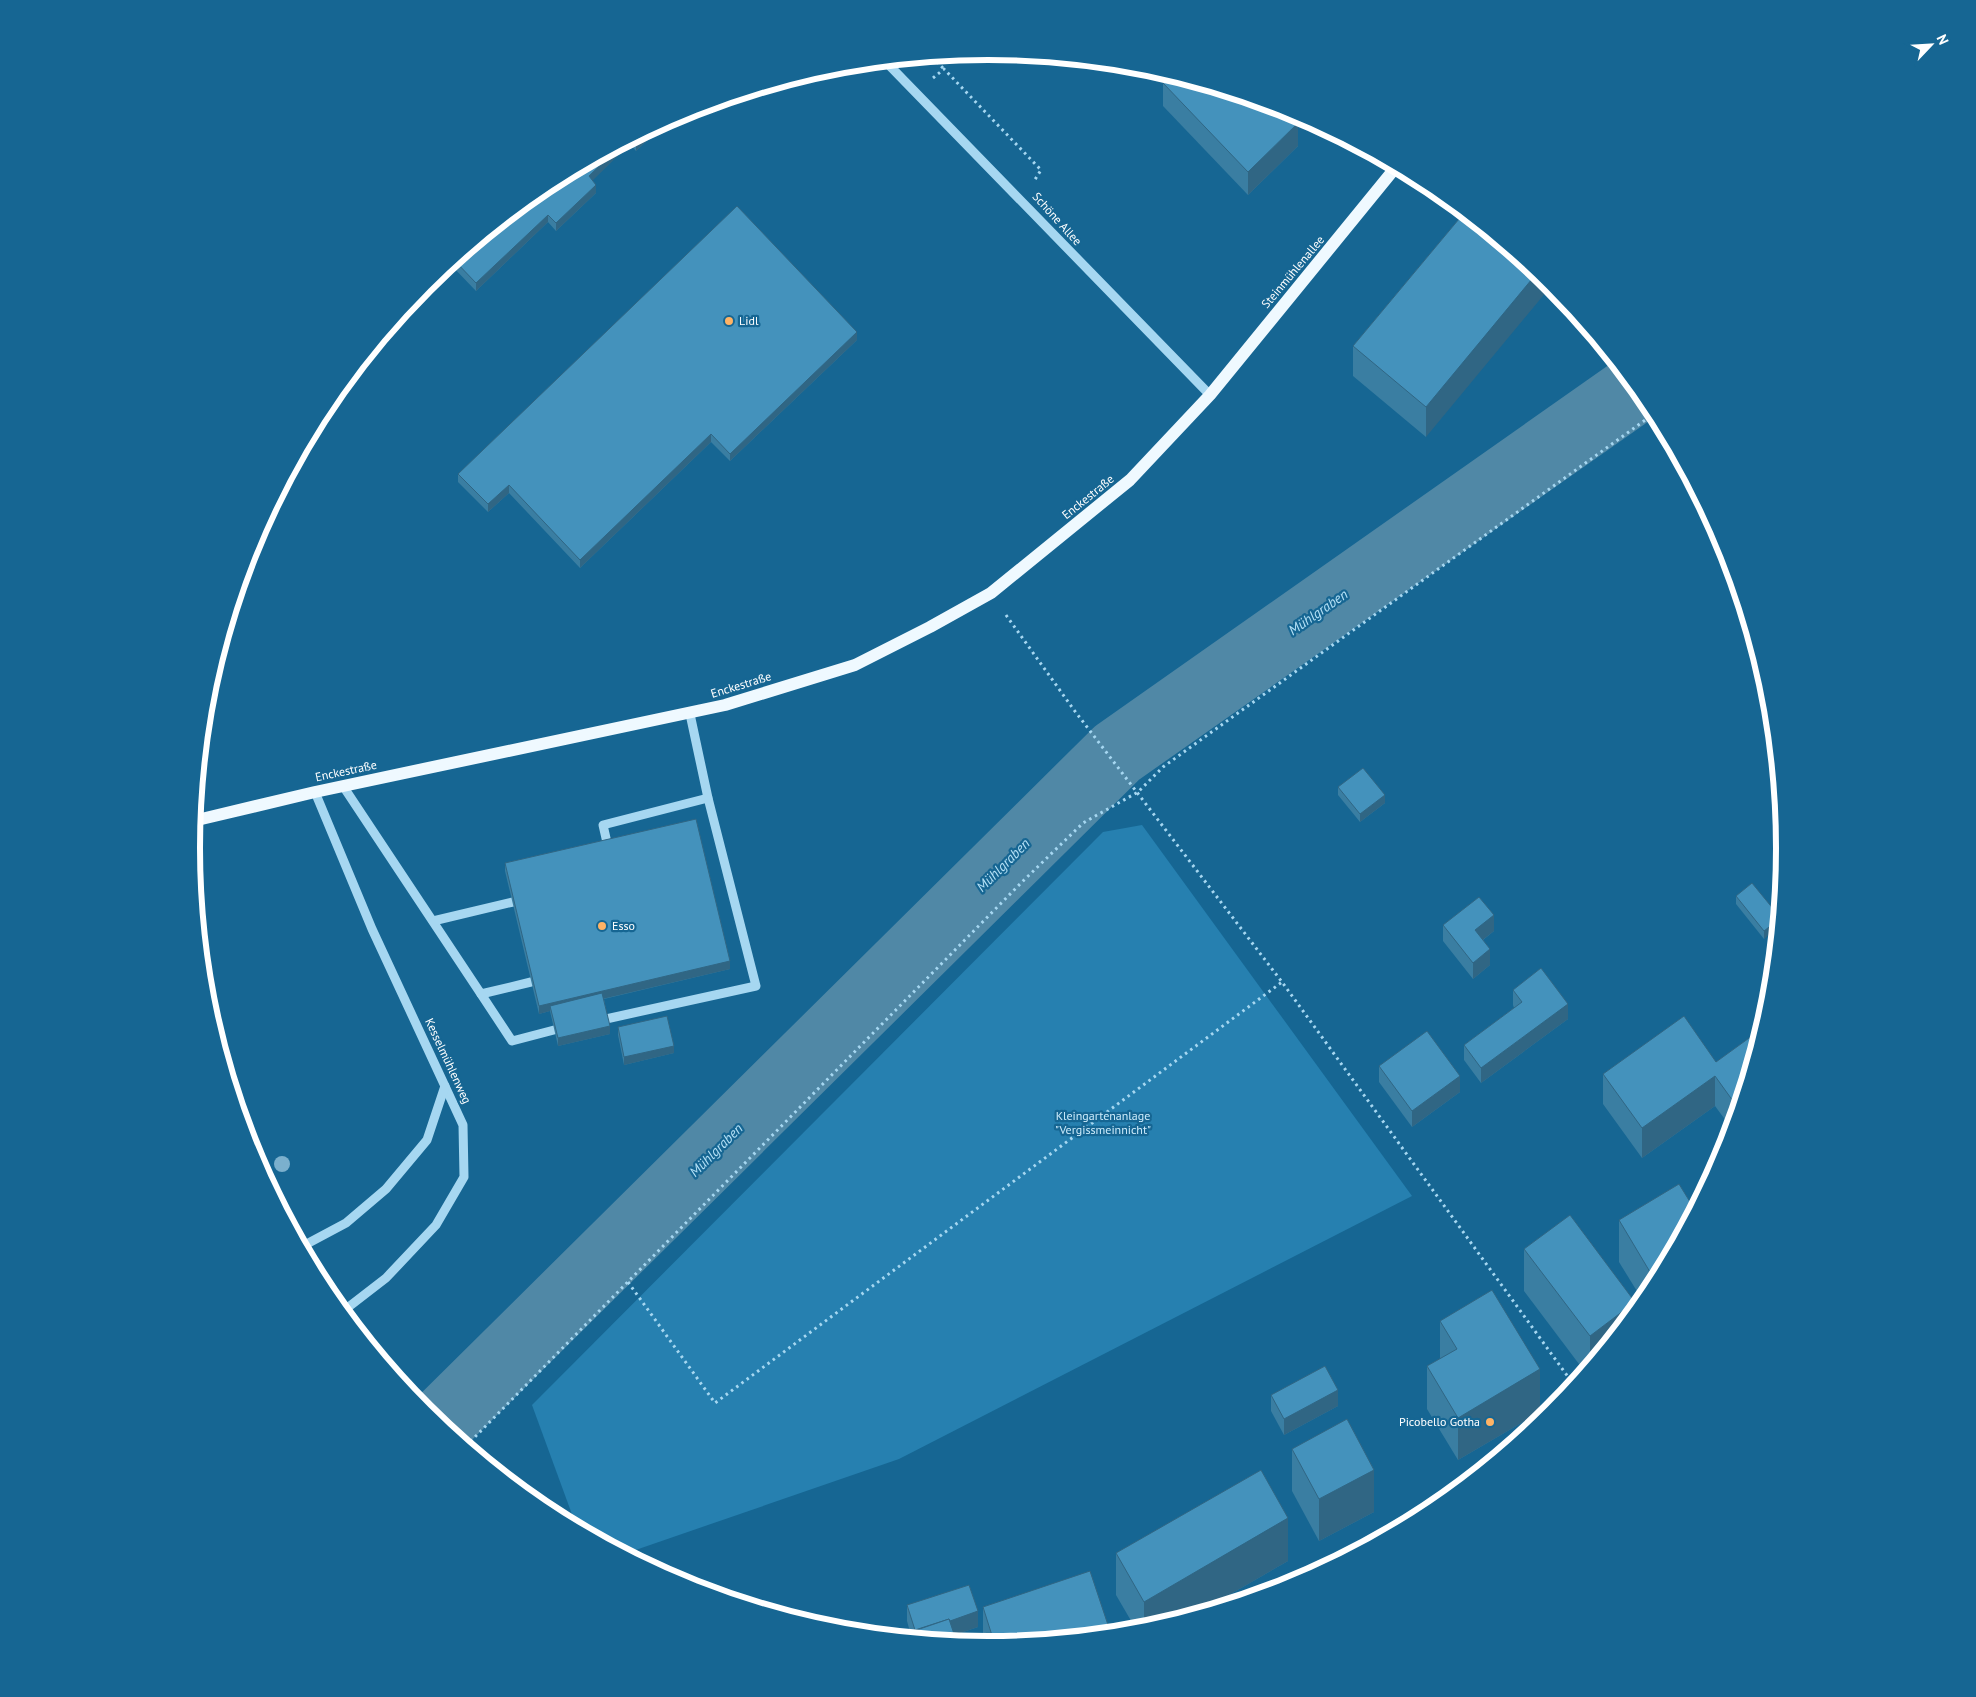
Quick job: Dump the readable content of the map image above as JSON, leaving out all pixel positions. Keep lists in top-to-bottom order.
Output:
{
  "streets": {
    "main road": ["Steinmühlenallee", "Enckestraße"],
    "street": ["Schöne Allee", "Kesselmühlenweg"]
  },
  "crossings": [
    ["Schöne Allee", "Steinmühlenallee"],
    ["Schöne Allee", "Enckestraße"],
    ["Steinmühlenallee", "Enckestraße"],
    ["Enckestraße", "Kesselmühlenweg"]
  ],
  "water": ["Mühlgraben"],
  "parks": ["Kleingartenanlage \"Vergissmeinnicht\""],
  "places": ["Lidl", "Esso", "Picobello Gotha"],
  "north": "top right"
}
